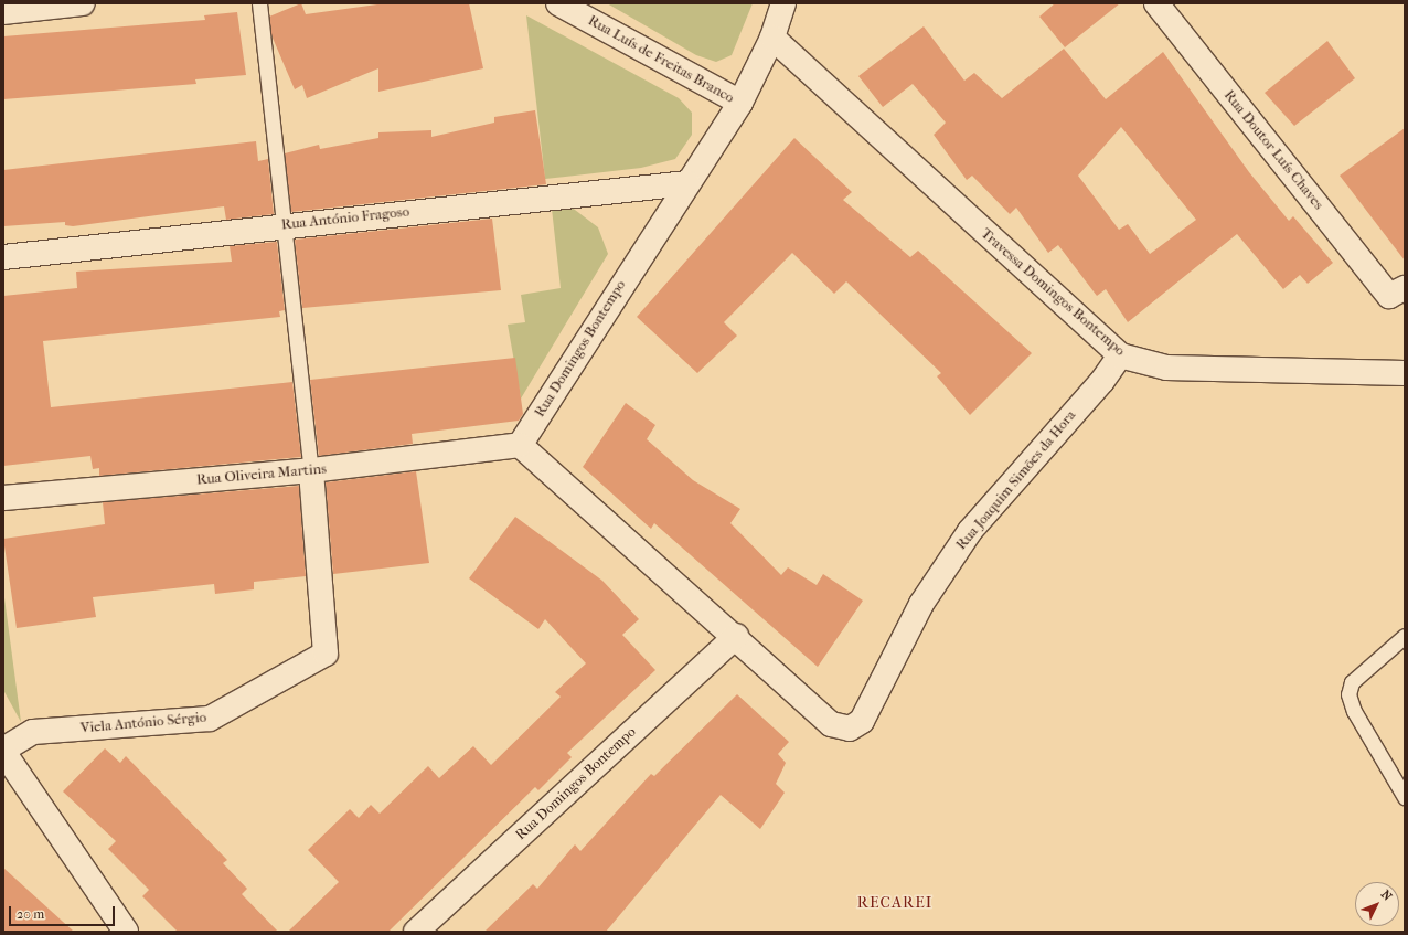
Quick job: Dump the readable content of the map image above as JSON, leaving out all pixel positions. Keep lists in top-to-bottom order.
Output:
{
  "streets": {
    "street": [
      "Rua Luís de Freitas Branco",
      "Rua Doutor Luís Chaves",
      "Rua António Fragoso",
      "Travessa Domingos Bontempo",
      "Rua Domingos Bontempo",
      "Rua Oliveira Martins",
      "Rua Joaquim Simões da Hora",
      "Viela António Sérgio"
    ]
  },
  "crossings": [
    ["Rua Luís de Freitas Branco", "Rua Domingos Bontempo"],
    ["Rua António Fragoso", "Rua Domingos Bontempo"],
    ["Travessa Domingos Bontempo", "Rua Domingos Bontempo"],
    ["Travessa Domingos Bontempo", "Rua Joaquim Simões da Hora"],
    ["Rua Domingos Bontempo", "Rua Oliveira Martins"],
    ["Rua Domingos Bontempo", "Rua Joaquim Simões da Hora"],
    ["Rua Oliveira Martins", "Viela António Sérgio"]
  ],
  "districts": ["RECAREI"],
  "scale_bar": "20 m",
  "north": "top right"
}
